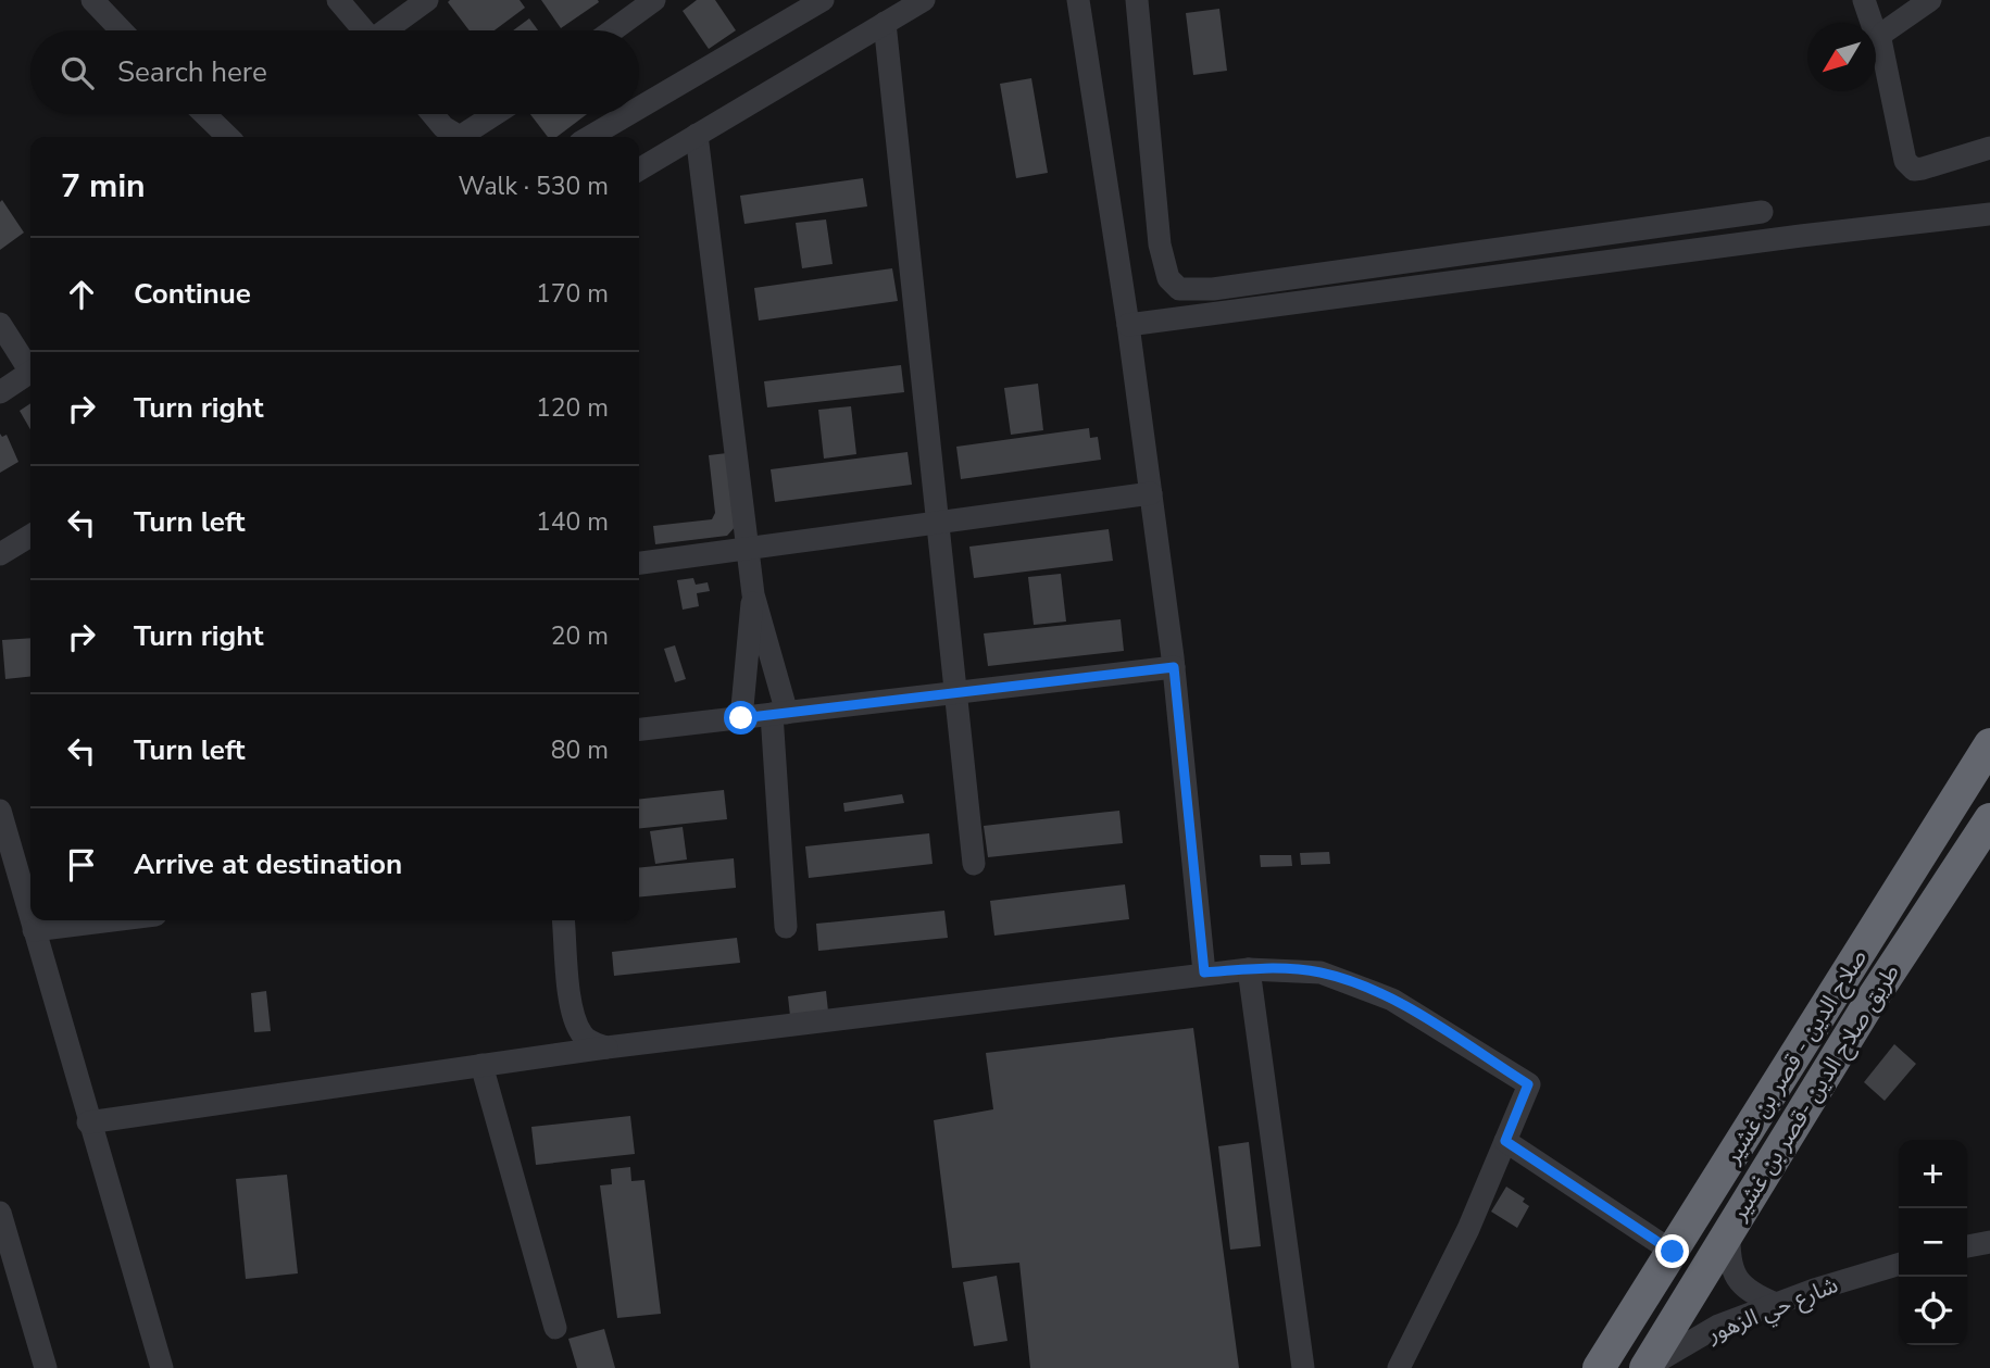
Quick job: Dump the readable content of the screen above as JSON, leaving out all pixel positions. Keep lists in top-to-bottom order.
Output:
{
  "streets": {
    "highway": ["صلاح الدين - قصر بن غشير", "طريق صلاح الدين -قصر بن غشير"],
    "street": ["شارع حي الزهور"]
  },
  "crossings": [
    ["طريق صلاح الدين -قصر بن غشير", "شارع حي الزهور"]
  ],
  "north": "bottom left",
  "page": {
    "search": "Search here",
    "heading": ["7 min", "Walk · 530 m"],
    "list": [
      ["Continue", "170 m"],
      ["Turn right", "120 m"],
      ["Turn left", "140 m"],
      ["Turn right", "20 m"],
      ["Turn left", "80 m"],
      "Arrive at destination"
    ],
    "map_buttons": ["+", "−"]
  }
}
